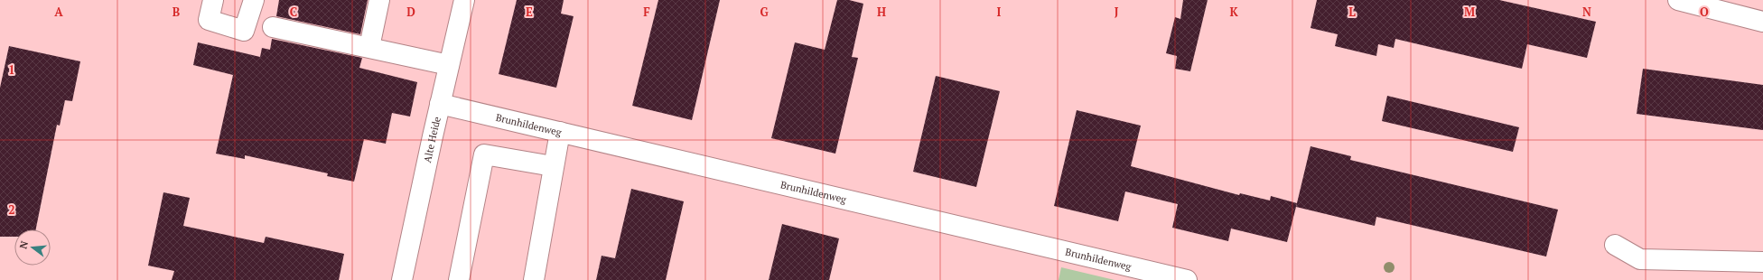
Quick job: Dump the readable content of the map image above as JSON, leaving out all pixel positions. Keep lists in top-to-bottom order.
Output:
{
  "streets": {
    "street": ["Brunhildenweg", "Alte Heide"]
  },
  "crossings": [
    ["Brunhildenweg", "Alte Heide"]
  ],
  "north": "left",
  "grid": {
    "columns": [
      "A",
      "B",
      "C",
      "D",
      "E",
      "F",
      "G",
      "H",
      "I",
      "J",
      "K",
      "L",
      "M",
      "N",
      "O"
    ],
    "rows": ["1", "2"]
  }
}
